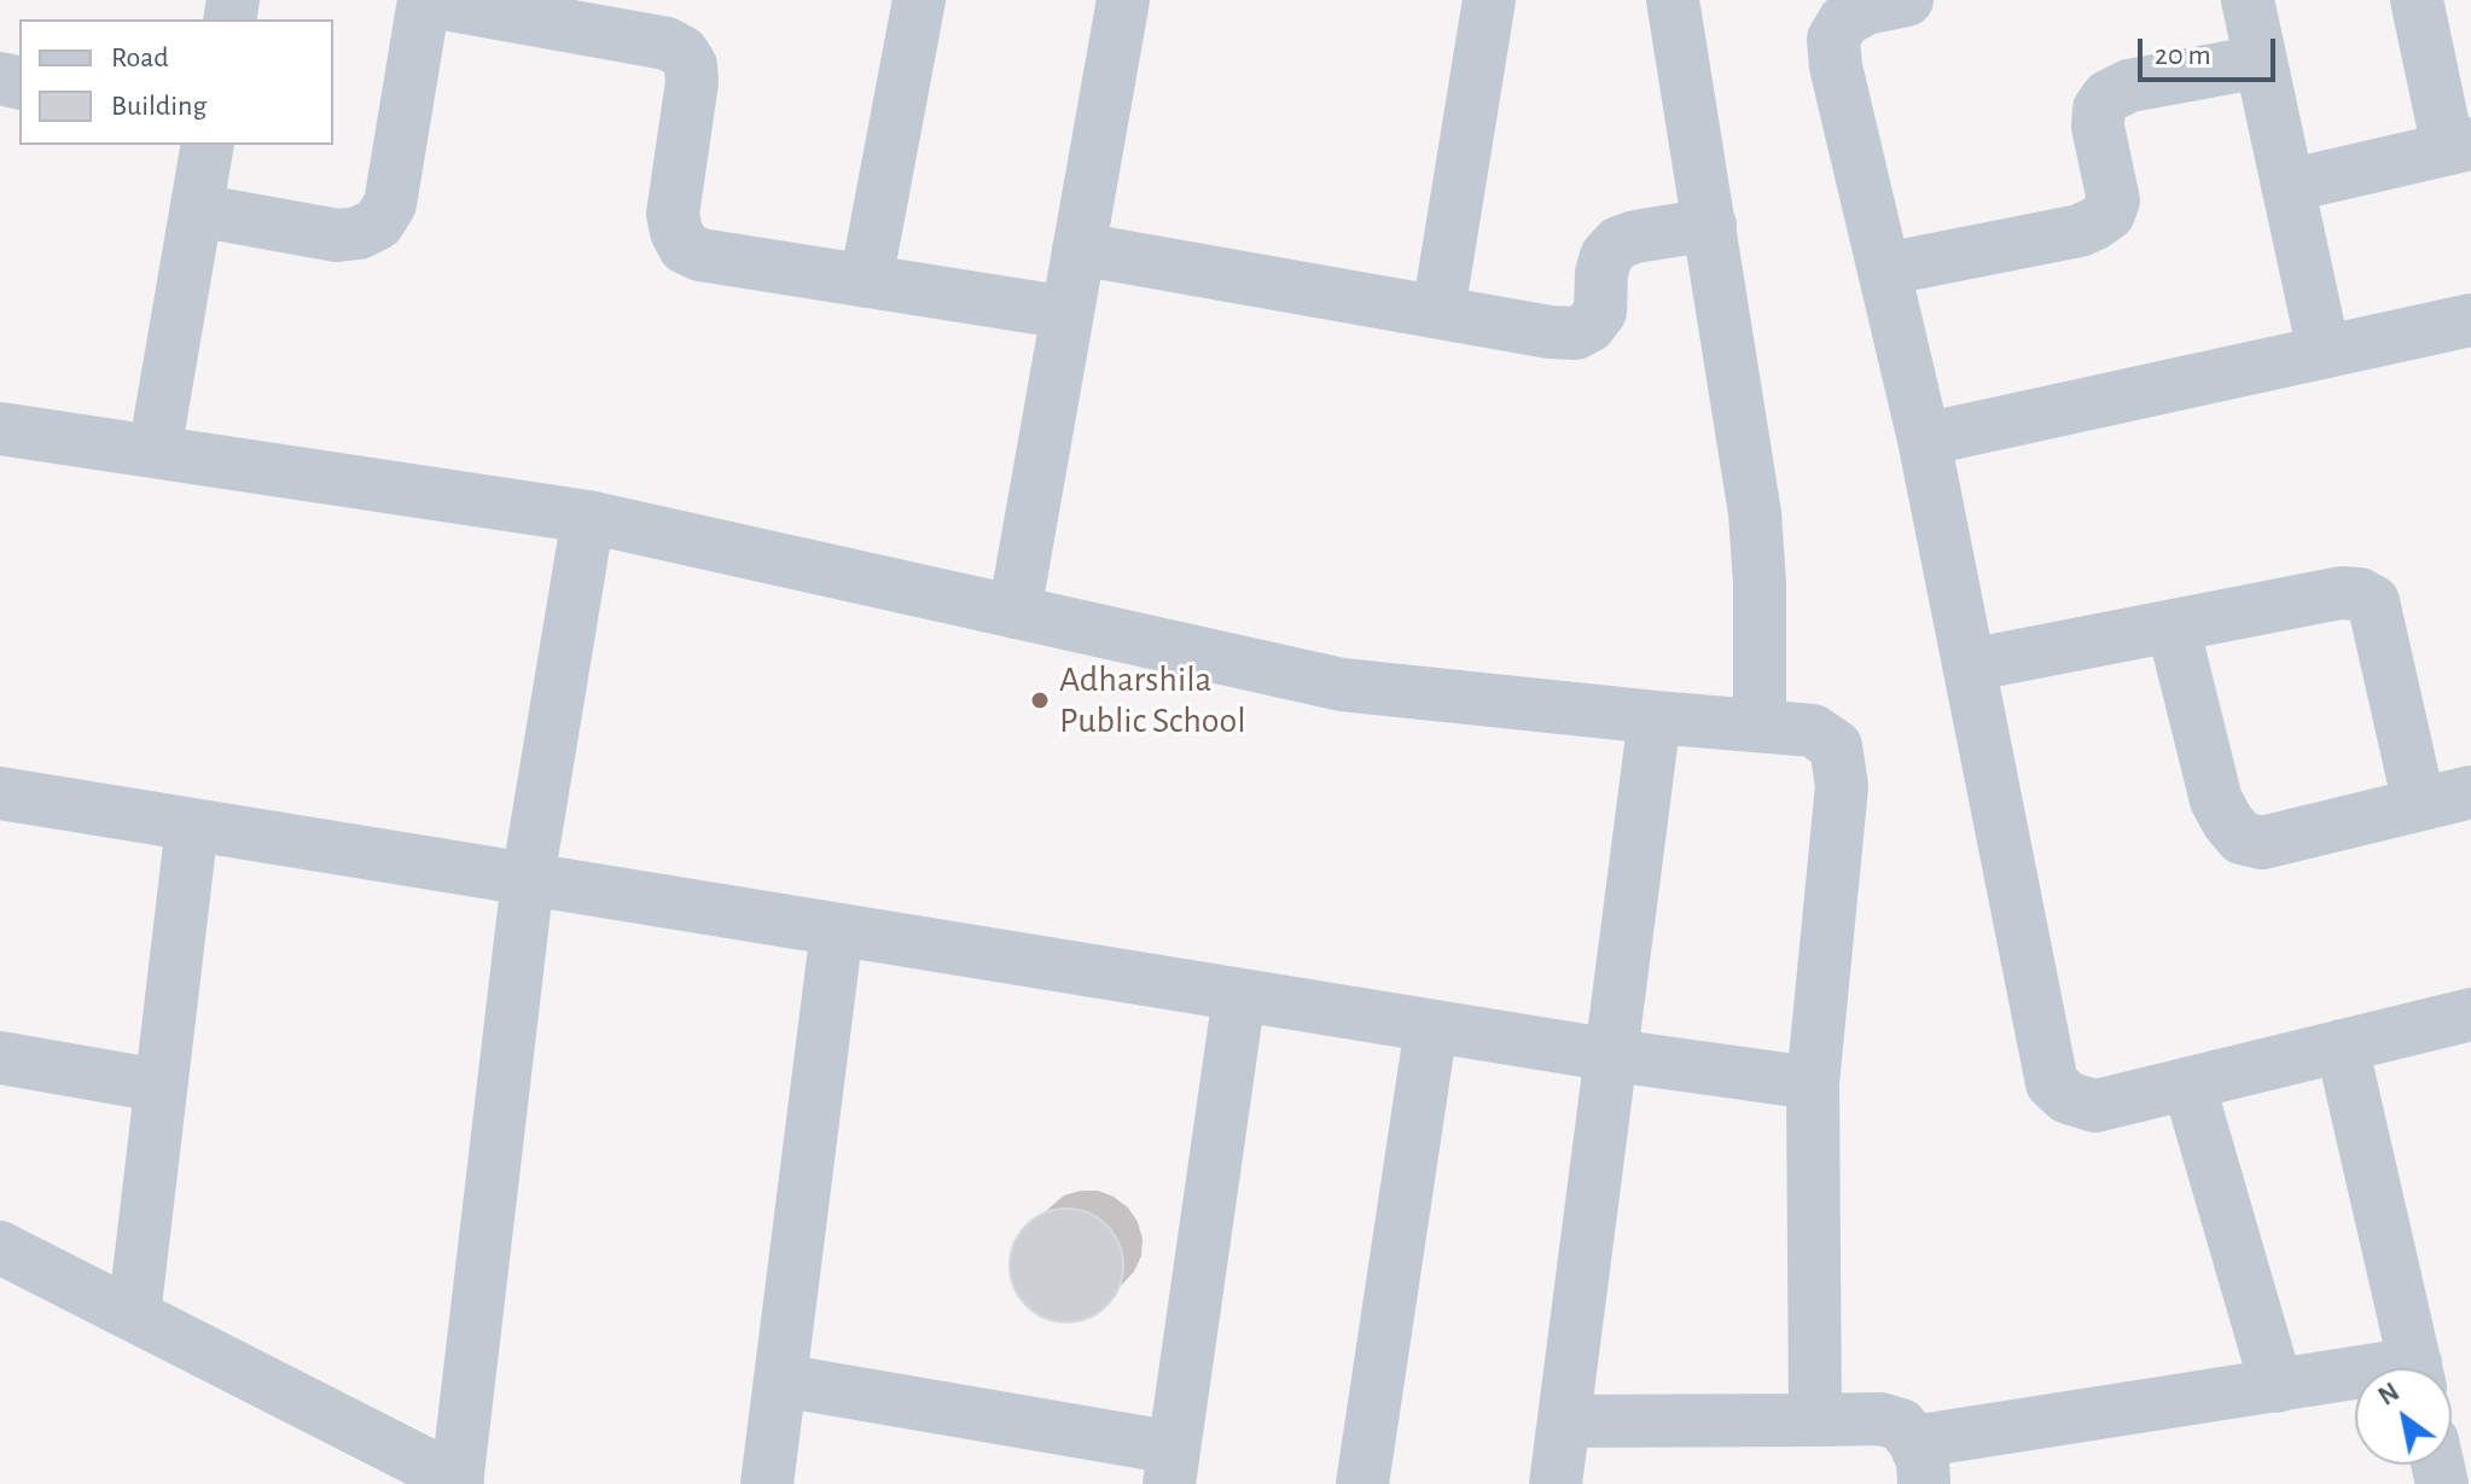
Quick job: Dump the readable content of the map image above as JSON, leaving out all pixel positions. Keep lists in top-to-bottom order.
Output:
{
  "places": ["Adharshila Public School"],
  "legend": ["Road", "Building"],
  "scale_bar": "20 m",
  "north": "top left"
}
